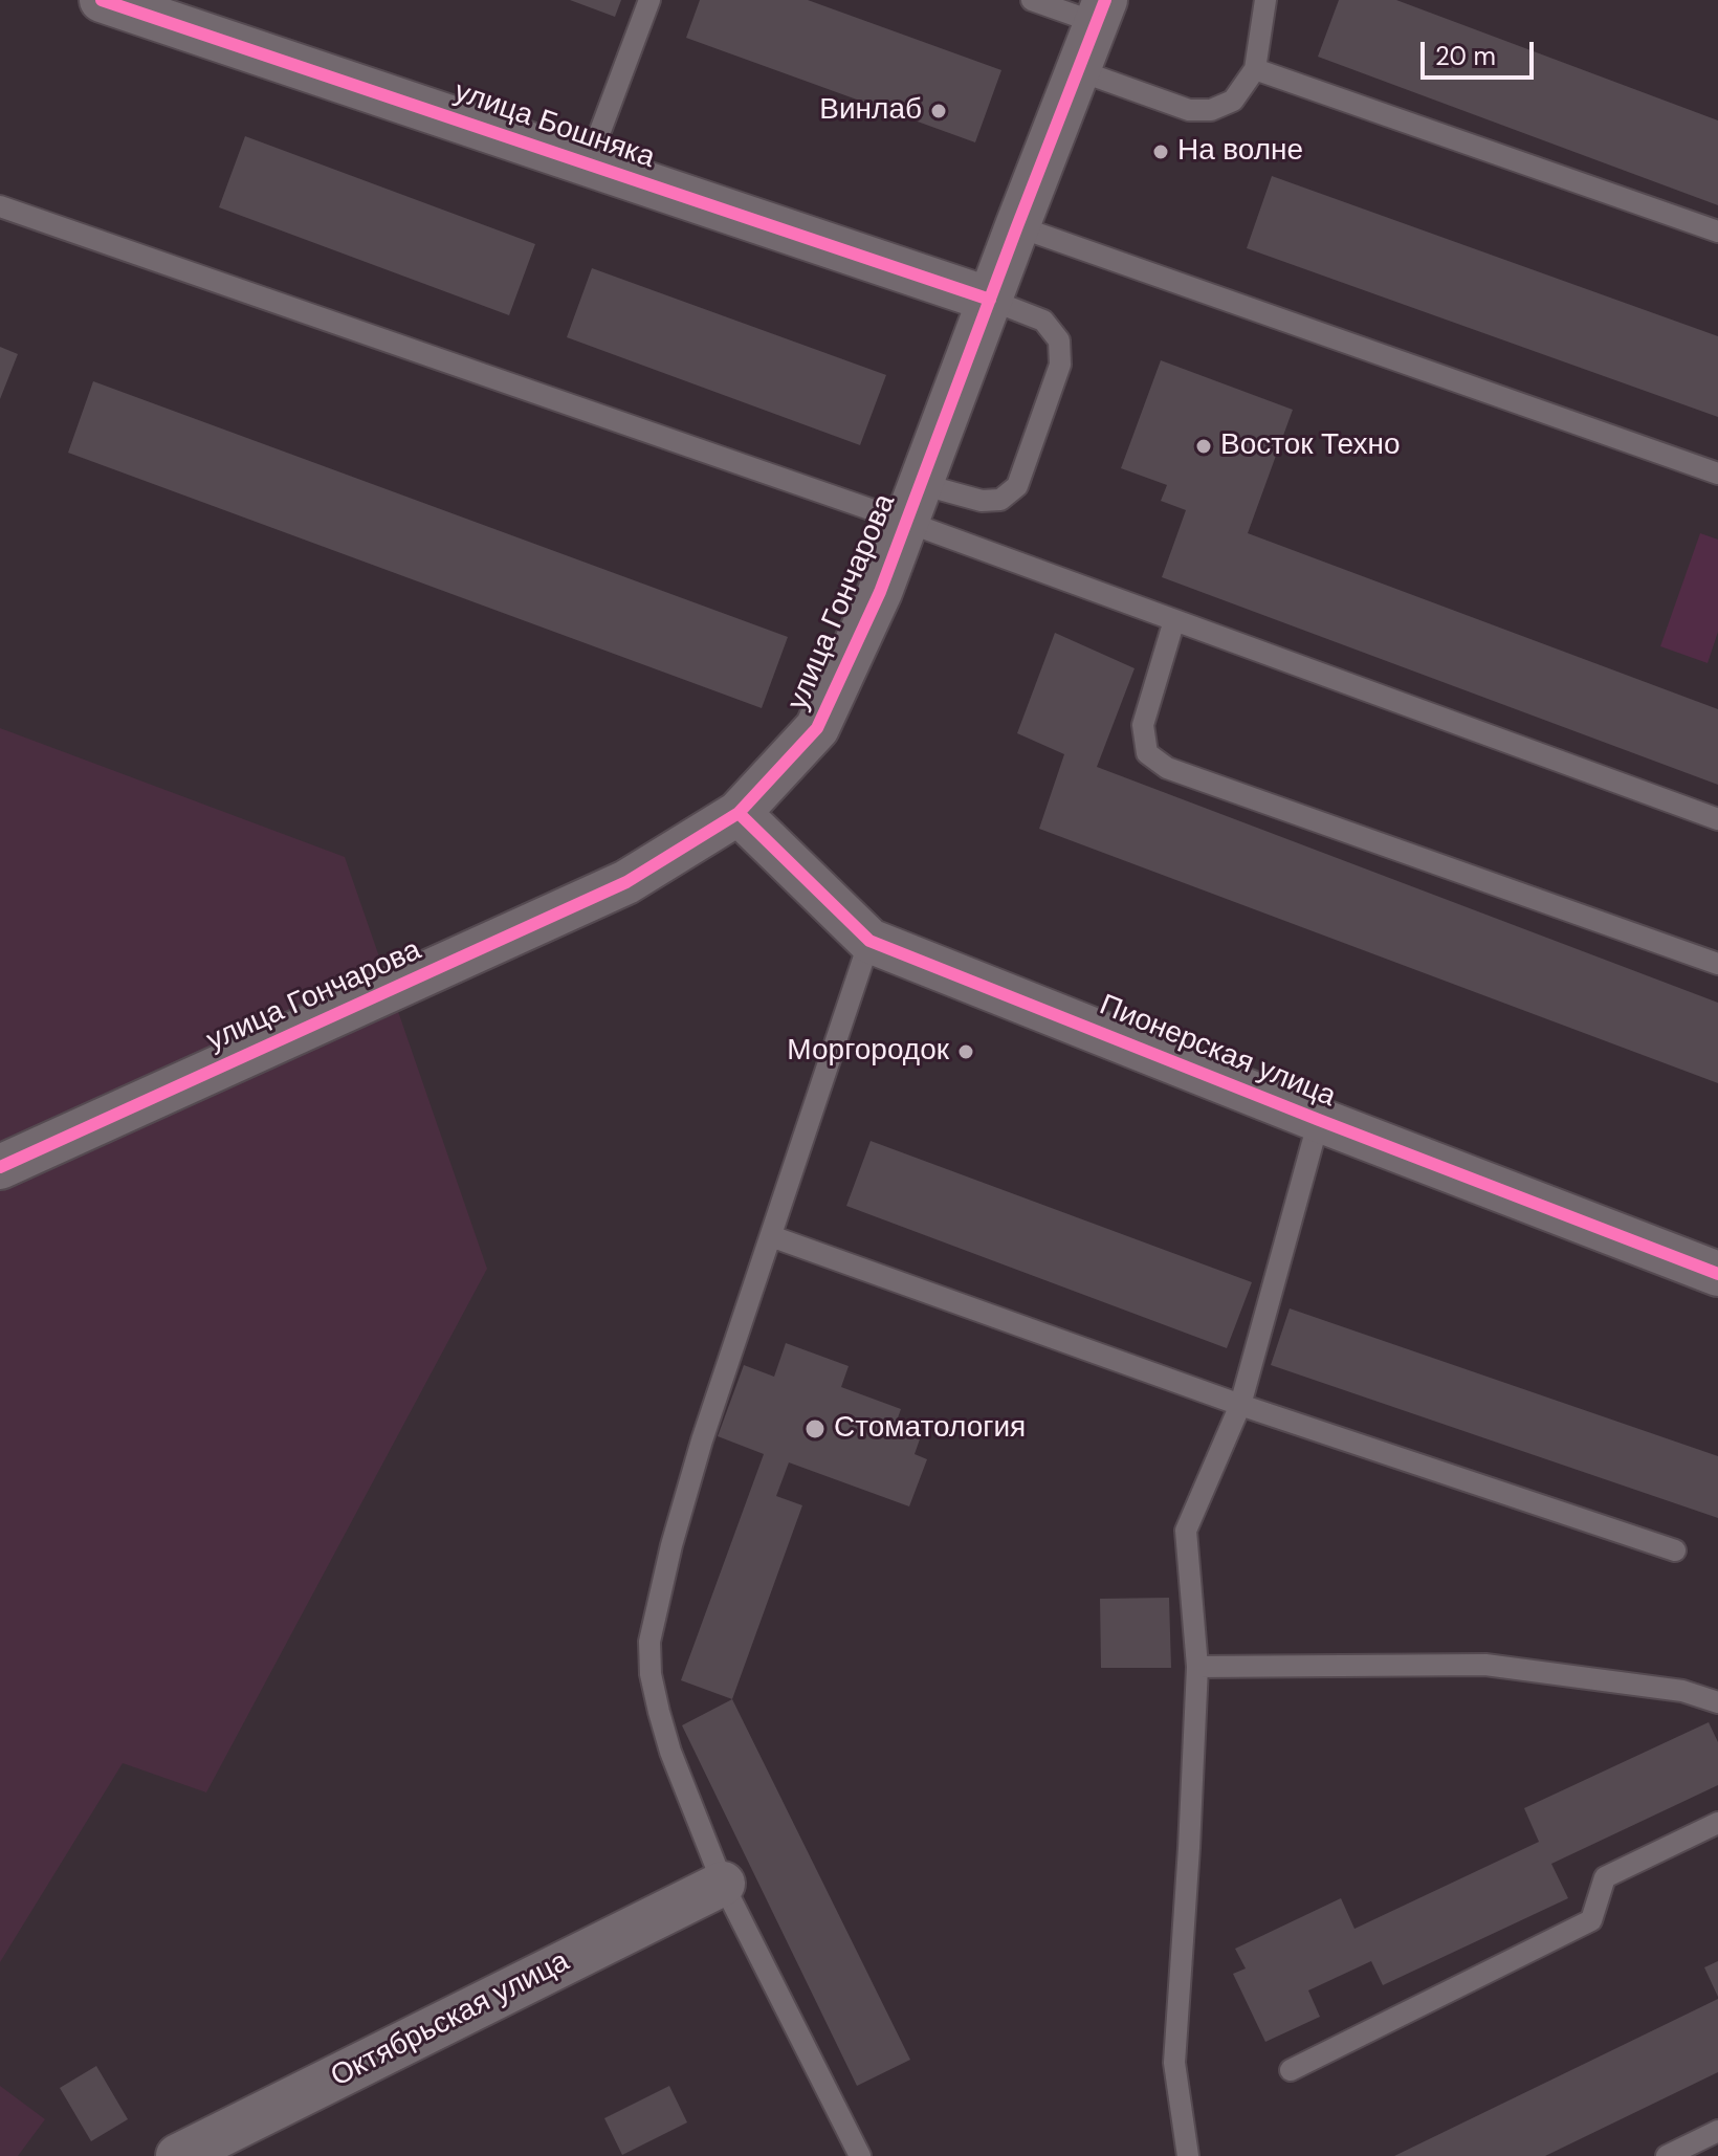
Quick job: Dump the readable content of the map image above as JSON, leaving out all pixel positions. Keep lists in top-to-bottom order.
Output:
{
  "streets": {
    "street": [
      "улица Бошняка",
      "улица Гончарова",
      "Пионерская улица",
      "Октябрьская улица"
    ]
  },
  "crossings": [
    ["улица Бошняка", "улица Гончарова"],
    ["улица Гончарова", "Пионерская улица"]
  ],
  "places": [
    "Винлаб",
    "На волне",
    "Восток Техно",
    "Моргородок",
    "Стоматология"
  ],
  "scale_bar": "20 m"
}
